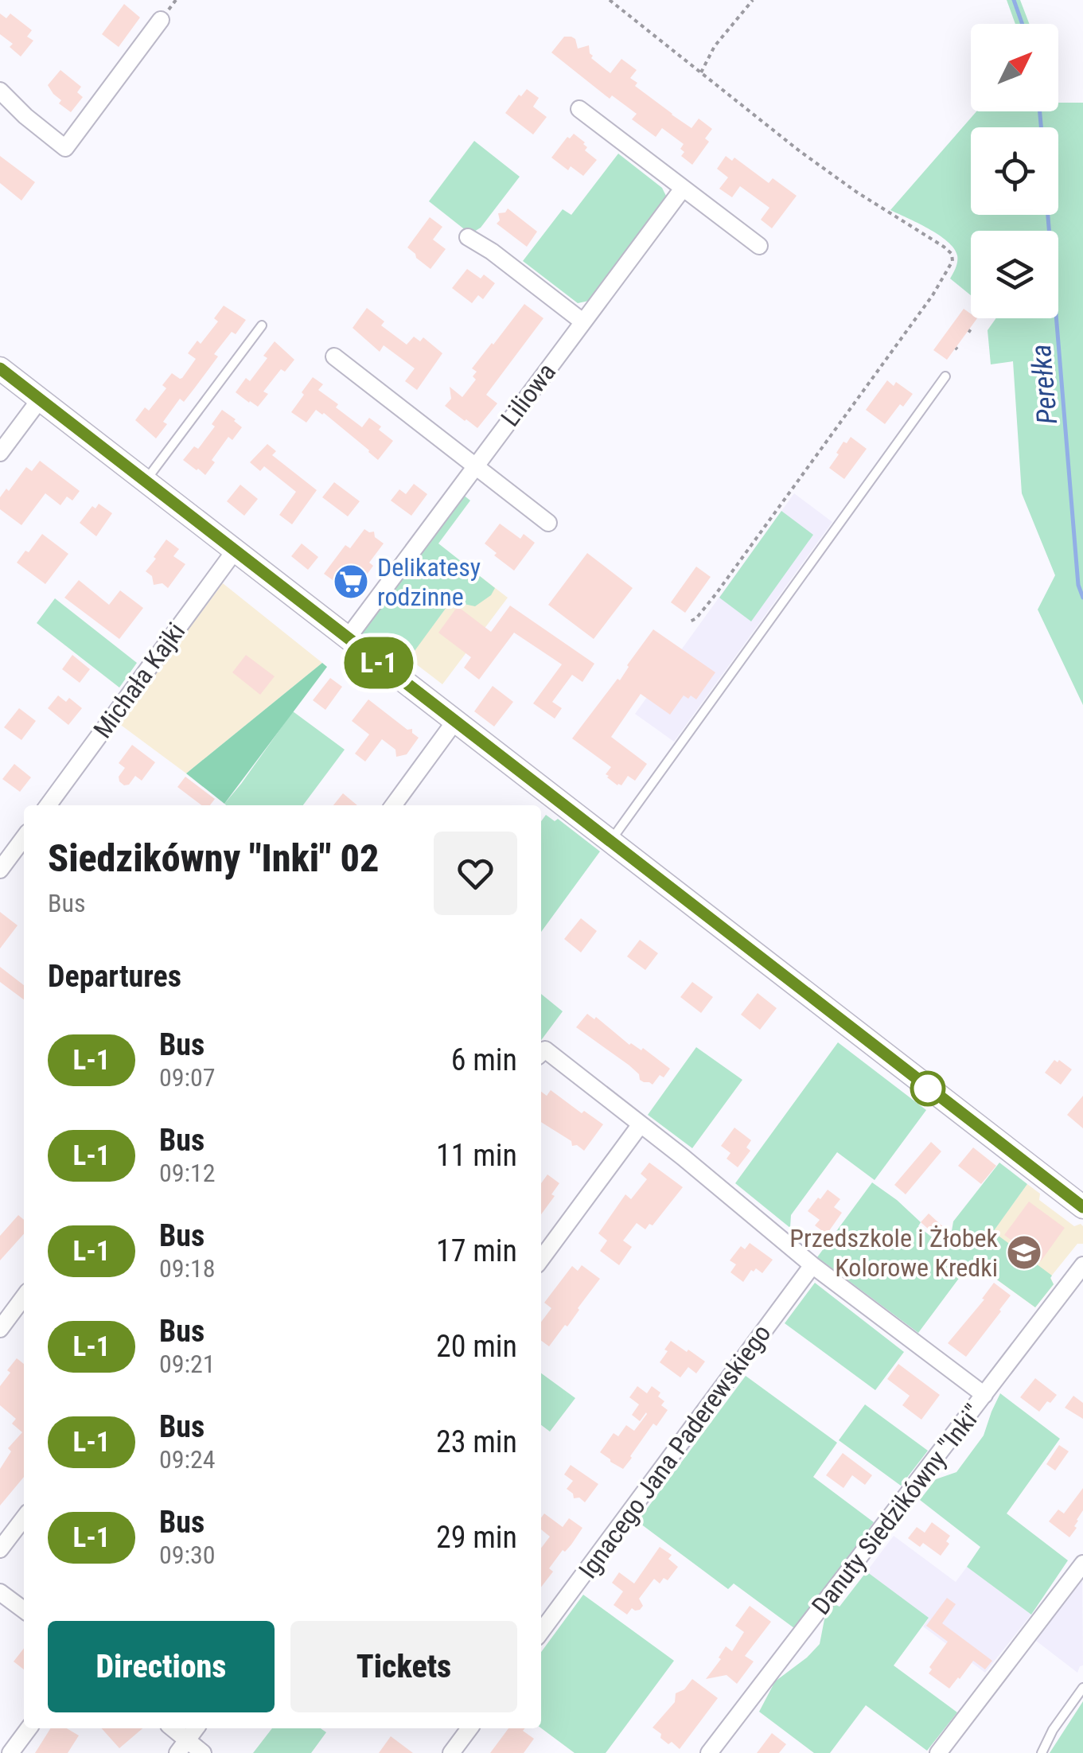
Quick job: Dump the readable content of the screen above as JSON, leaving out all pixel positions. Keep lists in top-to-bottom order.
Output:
{
  "streets": {
    "street": [
      "Liliowa",
      "Michała Kajki",
      "Ignacego Jana Paderewskiego",
      "Danuty Siedzikówny \"Inki\""
    ]
  },
  "water": ["Perełka"],
  "places": {
    "supermarket": ["Delikatesy rodzinne"],
    "school or university": ["Przedszkole i Żłobek Kolorowe Kredki"]
  },
  "lines": ["bus line L-1"],
  "north": "top right",
  "page": {
    "on_map": "L-1",
    "heading": [
      ["Siedzikówny \"Inki\" 02", "Bus"],
      "Departures"
    ],
    "list": [
      {
        "mark": "L-1",
        "name": "Bus",
        "note": "09:07",
        "value": "6 min"
      },
      {
        "mark": "L-1",
        "name": "Bus",
        "note": "09:12",
        "value": "11 min"
      },
      {
        "mark": "L-1",
        "name": "Bus",
        "note": "09:18",
        "value": "17 min"
      },
      {
        "mark": "L-1",
        "name": "Bus",
        "note": "09:21",
        "value": "20 min"
      },
      {
        "mark": "L-1",
        "name": "Bus",
        "note": "09:24",
        "value": "23 min"
      },
      {
        "mark": "L-1",
        "name": "Bus",
        "note": "09:30",
        "value": "29 min"
      }
    ],
    "buttons": ["Directions", "Tickets"]
  }
}
